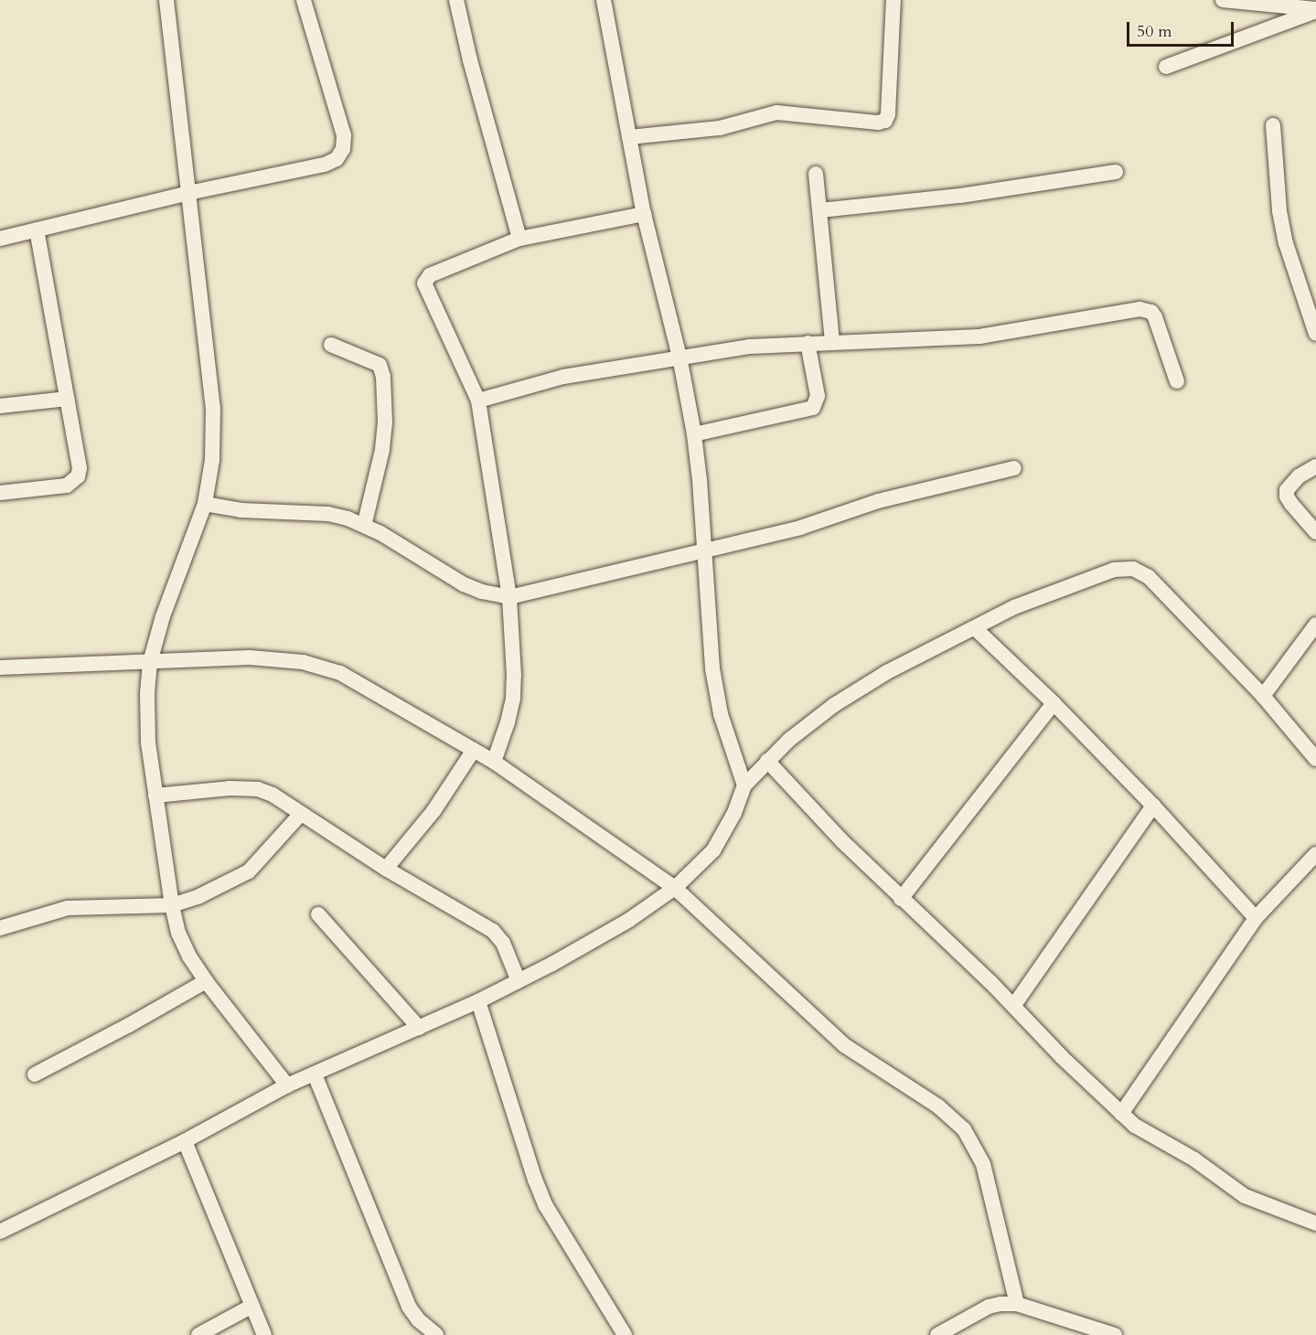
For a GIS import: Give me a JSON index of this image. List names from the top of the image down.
{
  "scale_bar": "50 m"
}
